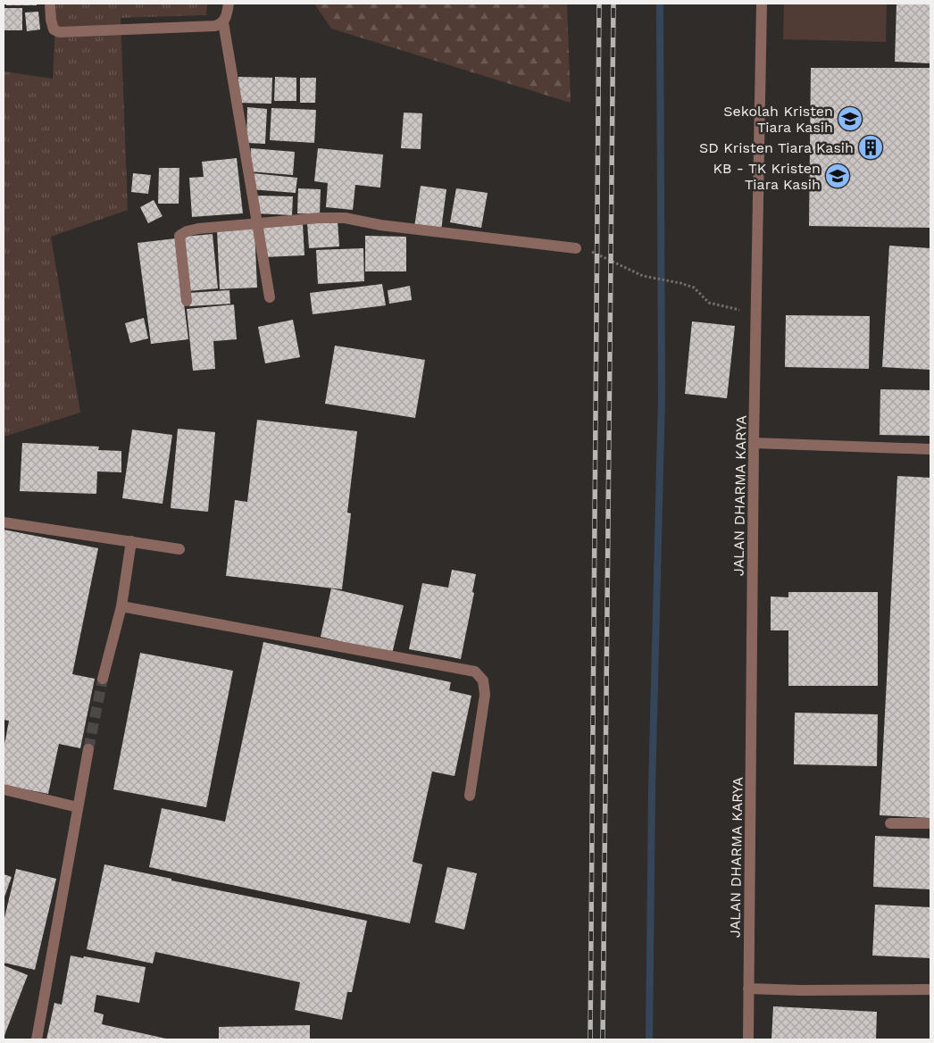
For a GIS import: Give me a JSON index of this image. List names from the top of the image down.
{
  "streets": {
    "street": ["JALAN DHARMA KARYA"]
  },
  "places": {
    "school or university": ["Sekolah Kristen Tiara Kasih", "KB - TK Kristen Tiara Kasih"],
    "building": ["SD Kristen Tiara Kasih"]
  }
}
